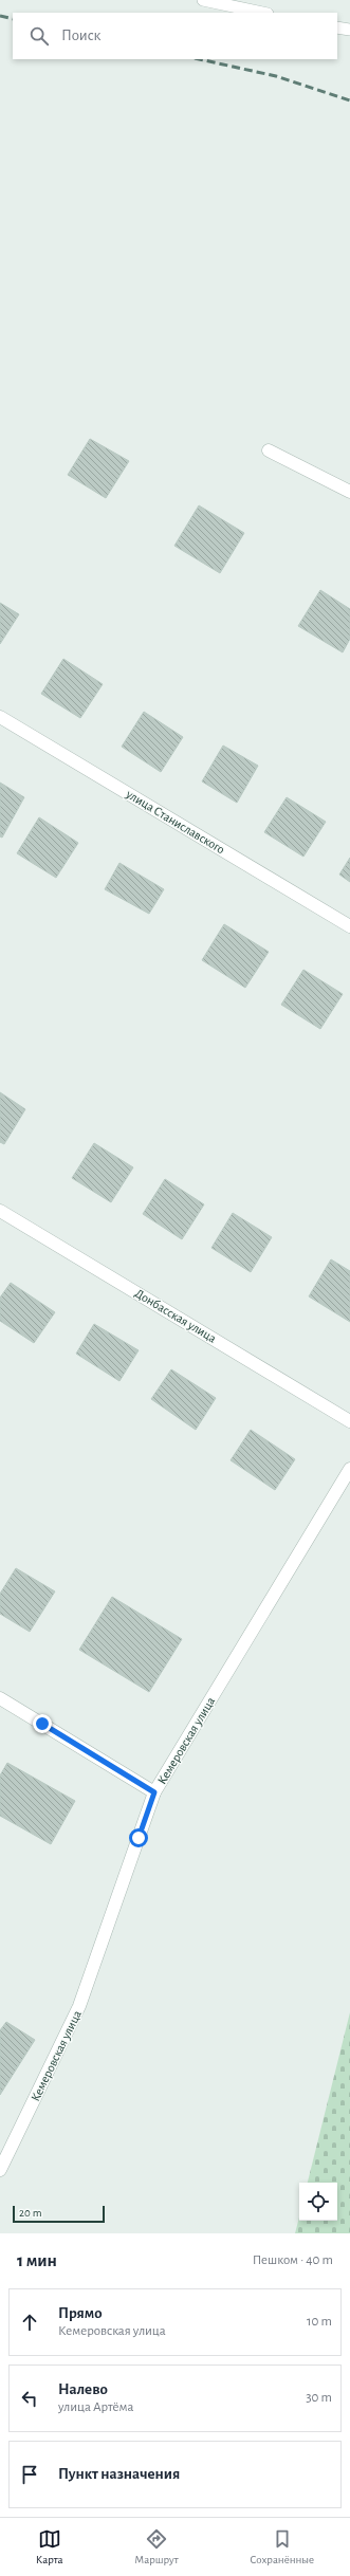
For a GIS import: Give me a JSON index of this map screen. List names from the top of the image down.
{
  "streets": {
    "street": ["улица Станиславского", "Донбасская улица", "Кемеровская улица"]
  },
  "scale_bar": "20 m",
  "page": {
    "search": "Поиск",
    "scale": "20 m",
    "heading": ["1 мин", "Пешком · 40 m"],
    "list": [
      ["Прямо", "Кемеровская улица", "10 m"],
      ["Налево", "улица Артёма", "30 m"],
      "Пункт назначения"
    ],
    "nav": ["Карта", "Маршрут", "Сохранённые"]
  }
}
